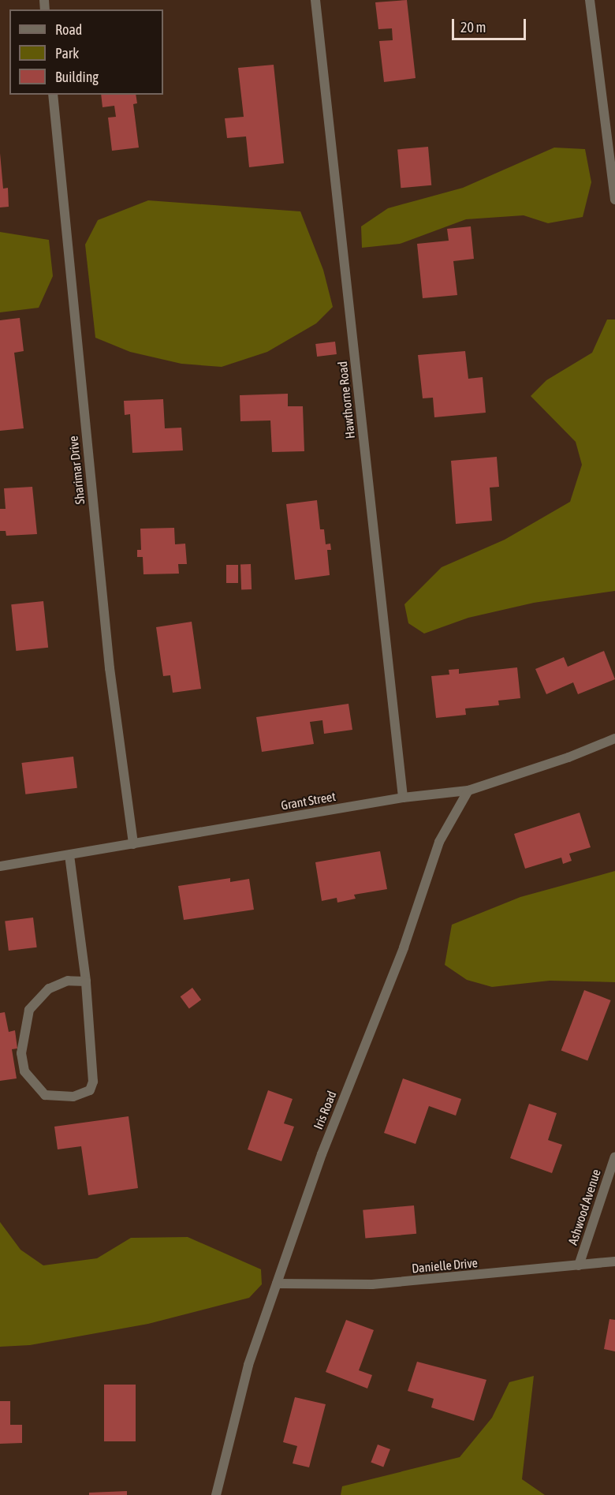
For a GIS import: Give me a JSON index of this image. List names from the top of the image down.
{
  "streets": {
    "street": [
      "Hawthorne Road",
      "Sharimar Drive",
      "Grant Street",
      "Iris Road",
      "Ashwood Avenue",
      "Danielle Drive"
    ]
  },
  "crossings": [
    ["Hawthorne Road", "Grant Street"],
    ["Sharimar Drive", "Grant Street"],
    ["Grant Street", "Iris Road"],
    ["Iris Road", "Danielle Drive"],
    ["Ashwood Avenue", "Danielle Drive"]
  ],
  "legend": ["Road", "Park", "Building"],
  "scale_bar": "20 m"
}
